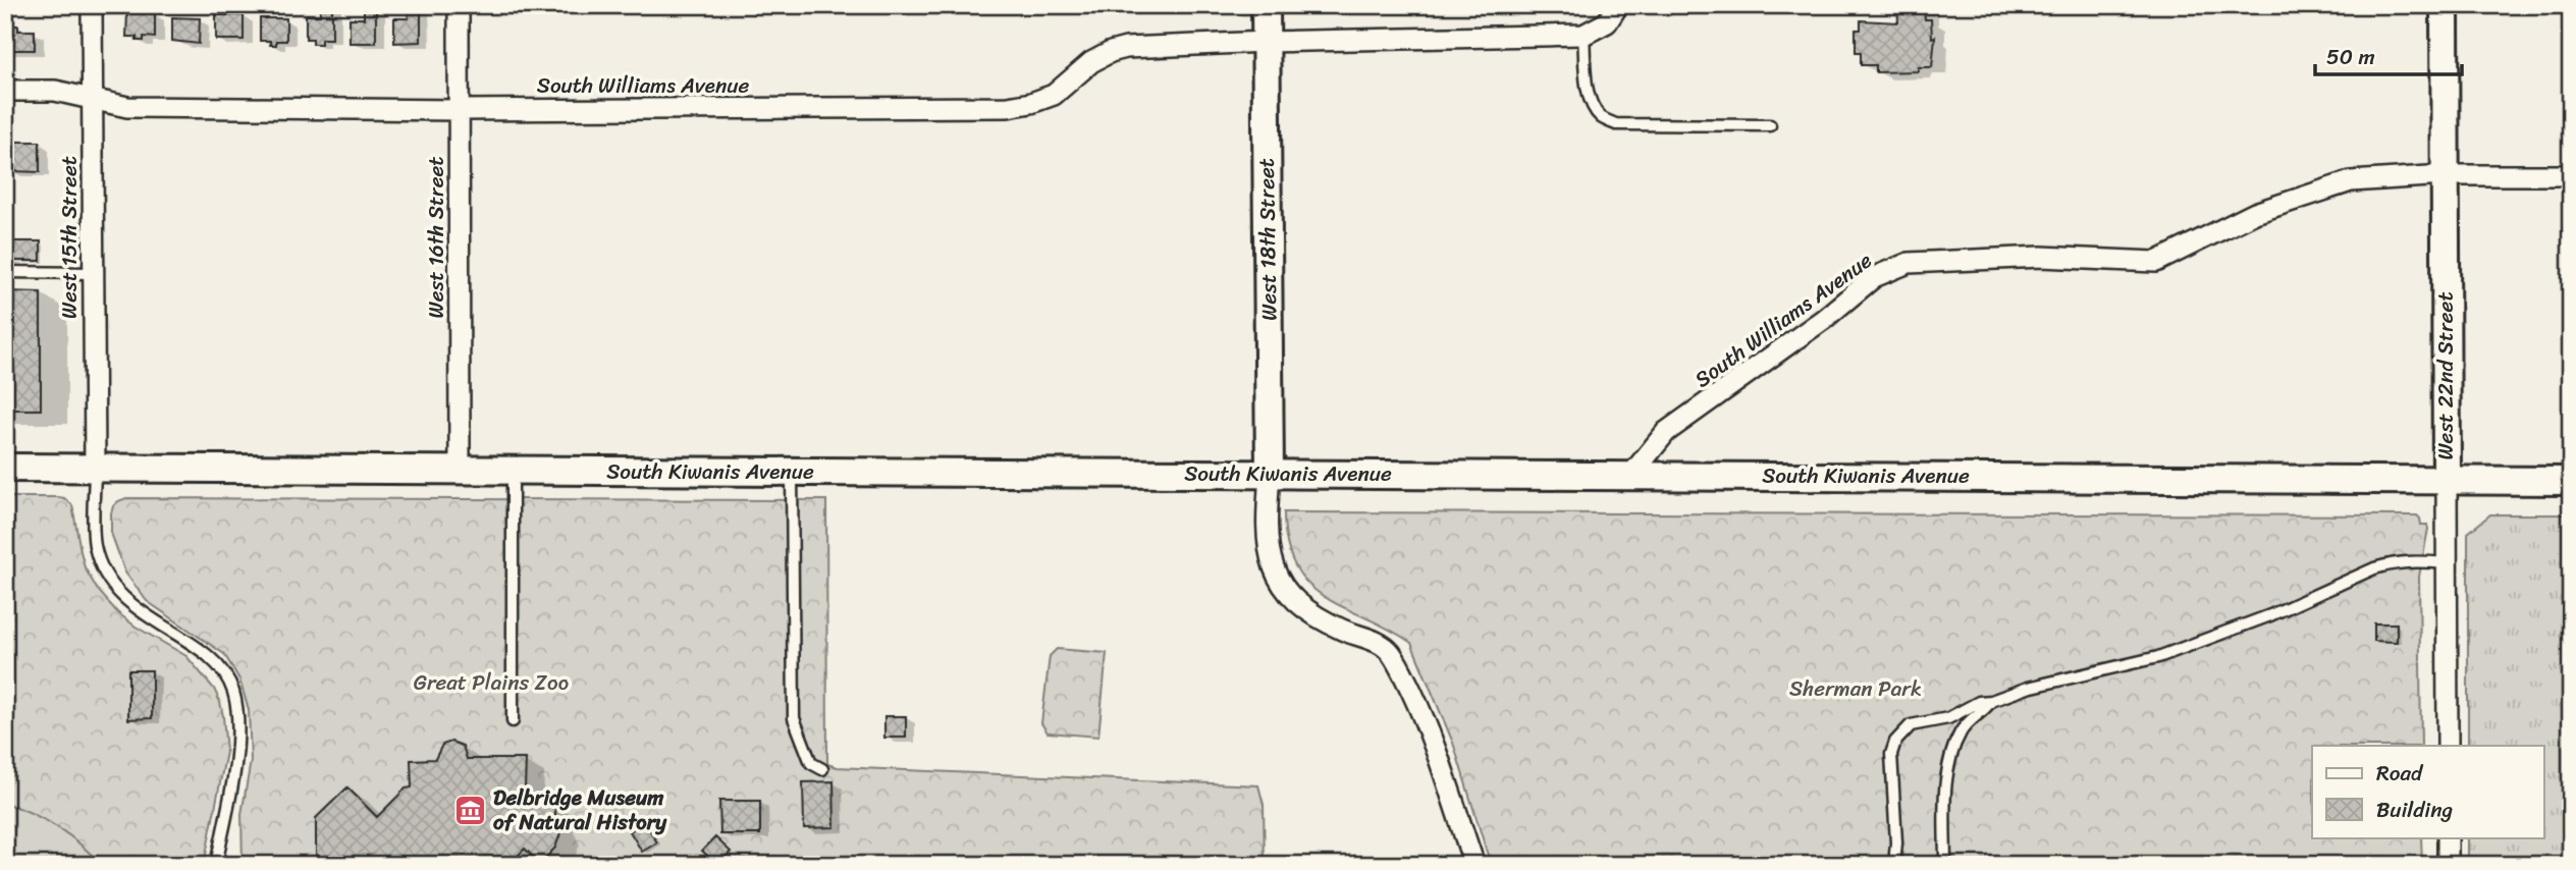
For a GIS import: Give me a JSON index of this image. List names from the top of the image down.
{
  "streets": {
    "main road": ["West 18th Street", "West 22nd Street", "South Kiwanis Avenue"],
    "street": ["South Williams Avenue", "West 15th Street", "West 16th Street"]
  },
  "crossings": [
    ["South Williams Avenue", "West 15th Street"],
    ["South Williams Avenue", "West 16th Street"],
    ["South Williams Avenue", "West 18th Street"],
    ["South Williams Avenue", "West 22nd Street"],
    ["South Williams Avenue", "South Kiwanis Avenue"],
    ["West 15th Street", "South Kiwanis Avenue"],
    ["West 16th Street", "South Kiwanis Avenue"],
    ["West 18th Street", "South Kiwanis Avenue"],
    ["West 22nd Street", "South Kiwanis Avenue"]
  ],
  "parks": ["Great Plains Zoo", "Sherman Park"],
  "places": {
    "museum": ["Delbridge Museum of Natural History"]
  },
  "legend": ["Road", "Building"],
  "scale_bar": "50 m"
}
